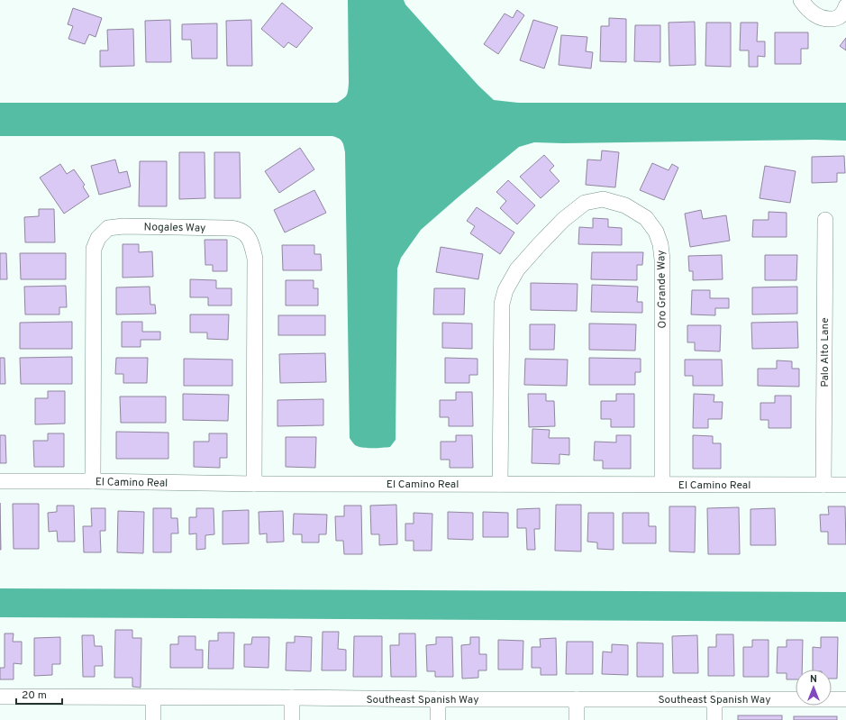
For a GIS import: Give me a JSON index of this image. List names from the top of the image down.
{
  "streets": {
    "street": [
      "Nogales Way",
      "Oro Grande Way",
      "Palo Alto Lane",
      "El Camino Real",
      "Southeast Spanish Way"
    ]
  },
  "crossings": [
    ["Nogales Way", "El Camino Real"],
    ["Oro Grande Way", "El Camino Real"],
    ["Palo Alto Lane", "El Camino Real"]
  ],
  "scale_bar": "20 m",
  "north": "top"
}
